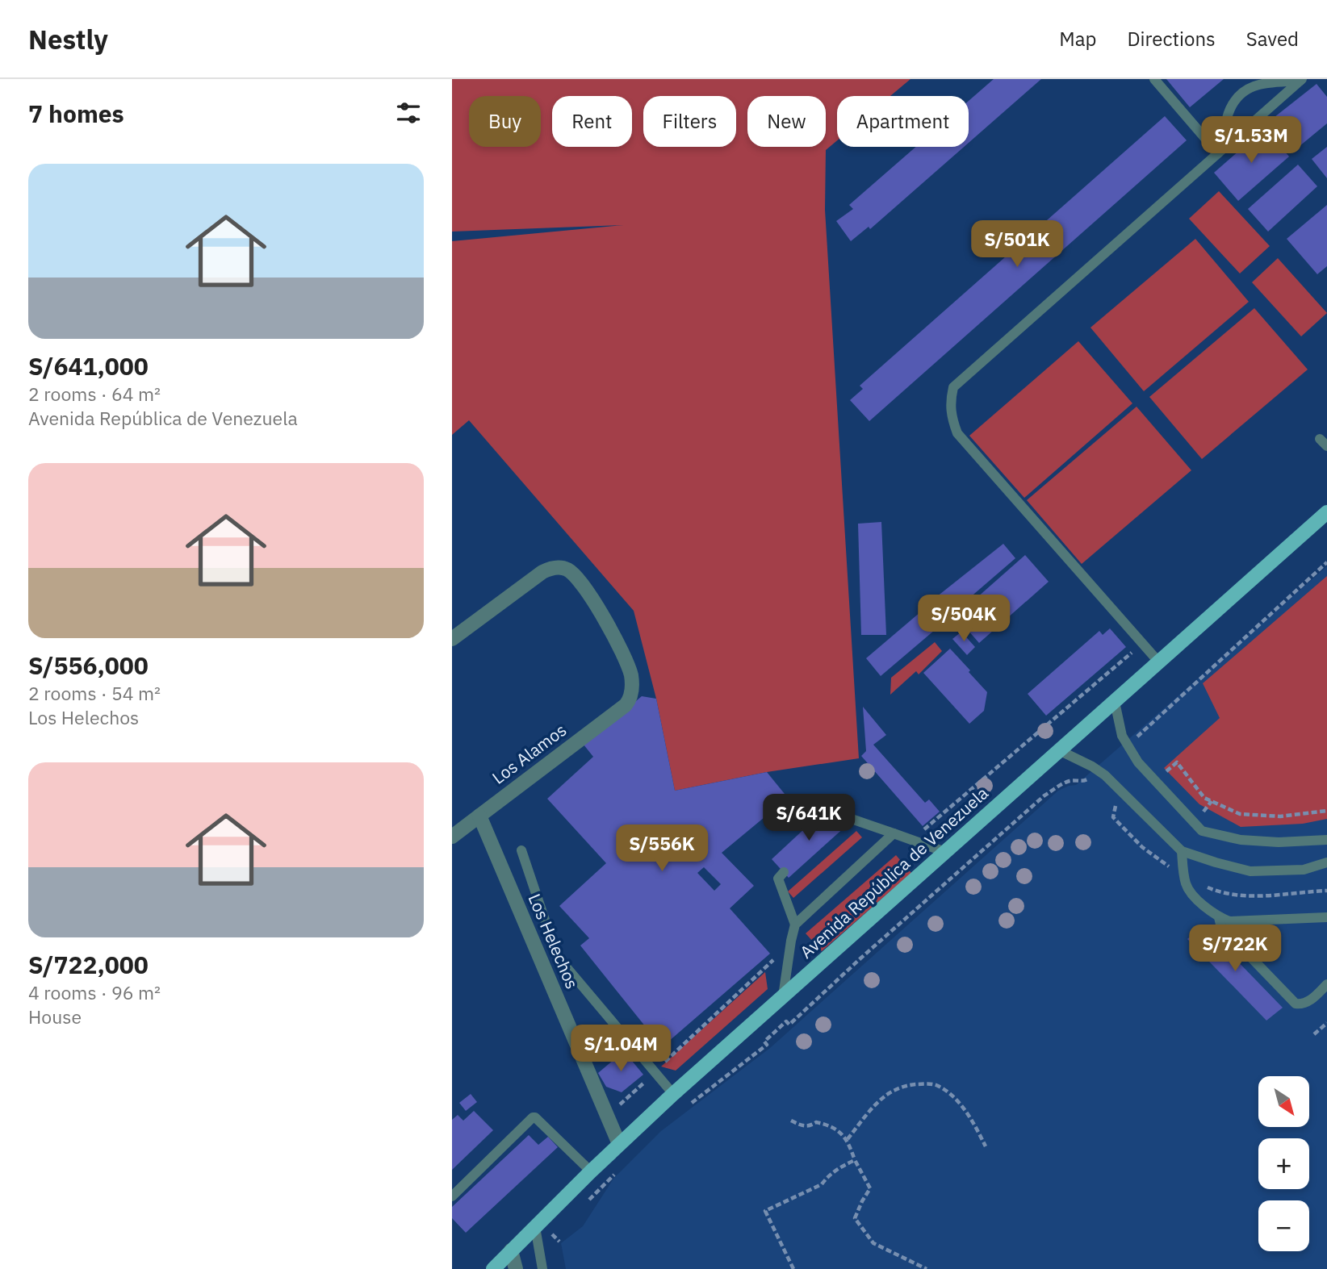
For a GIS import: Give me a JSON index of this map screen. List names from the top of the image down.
{
  "streets": {
    "main road": ["Avenida República de Venezuela"],
    "street": ["Los Alamos", "Los Helechos"]
  },
  "crossings": [
    ["Los Alamos", "Los Helechos"],
    ["Avenida República de Venezuela", "Los Helechos"]
  ],
  "north": "bottom right",
  "page": {
    "header": "Nestly",
    "nav": ["Map", "Directions", "Saved"],
    "heading": "7 homes",
    "chip": [
      "Buy",
      "Rent",
      "Filters",
      "New",
      "Apartment"
    ],
    "price": [
      "S/1.53M",
      "S/501K",
      "S/504K",
      "S/641K",
      "S/556K",
      "S/722K",
      "S/1.04M"
    ],
    "list": [
      {
        "name": "S/641,000",
        "note": "2 rooms · 64 m² · Avenida República de Venezuela"
      },
      {
        "name": "S/556,000",
        "note": "2 rooms · 54 m² · Los Helechos"
      },
      {
        "name": "S/722,000",
        "note": "4 rooms · 96 m² · House"
      }
    ],
    "map_buttons": ["+", "−"]
  }
}
